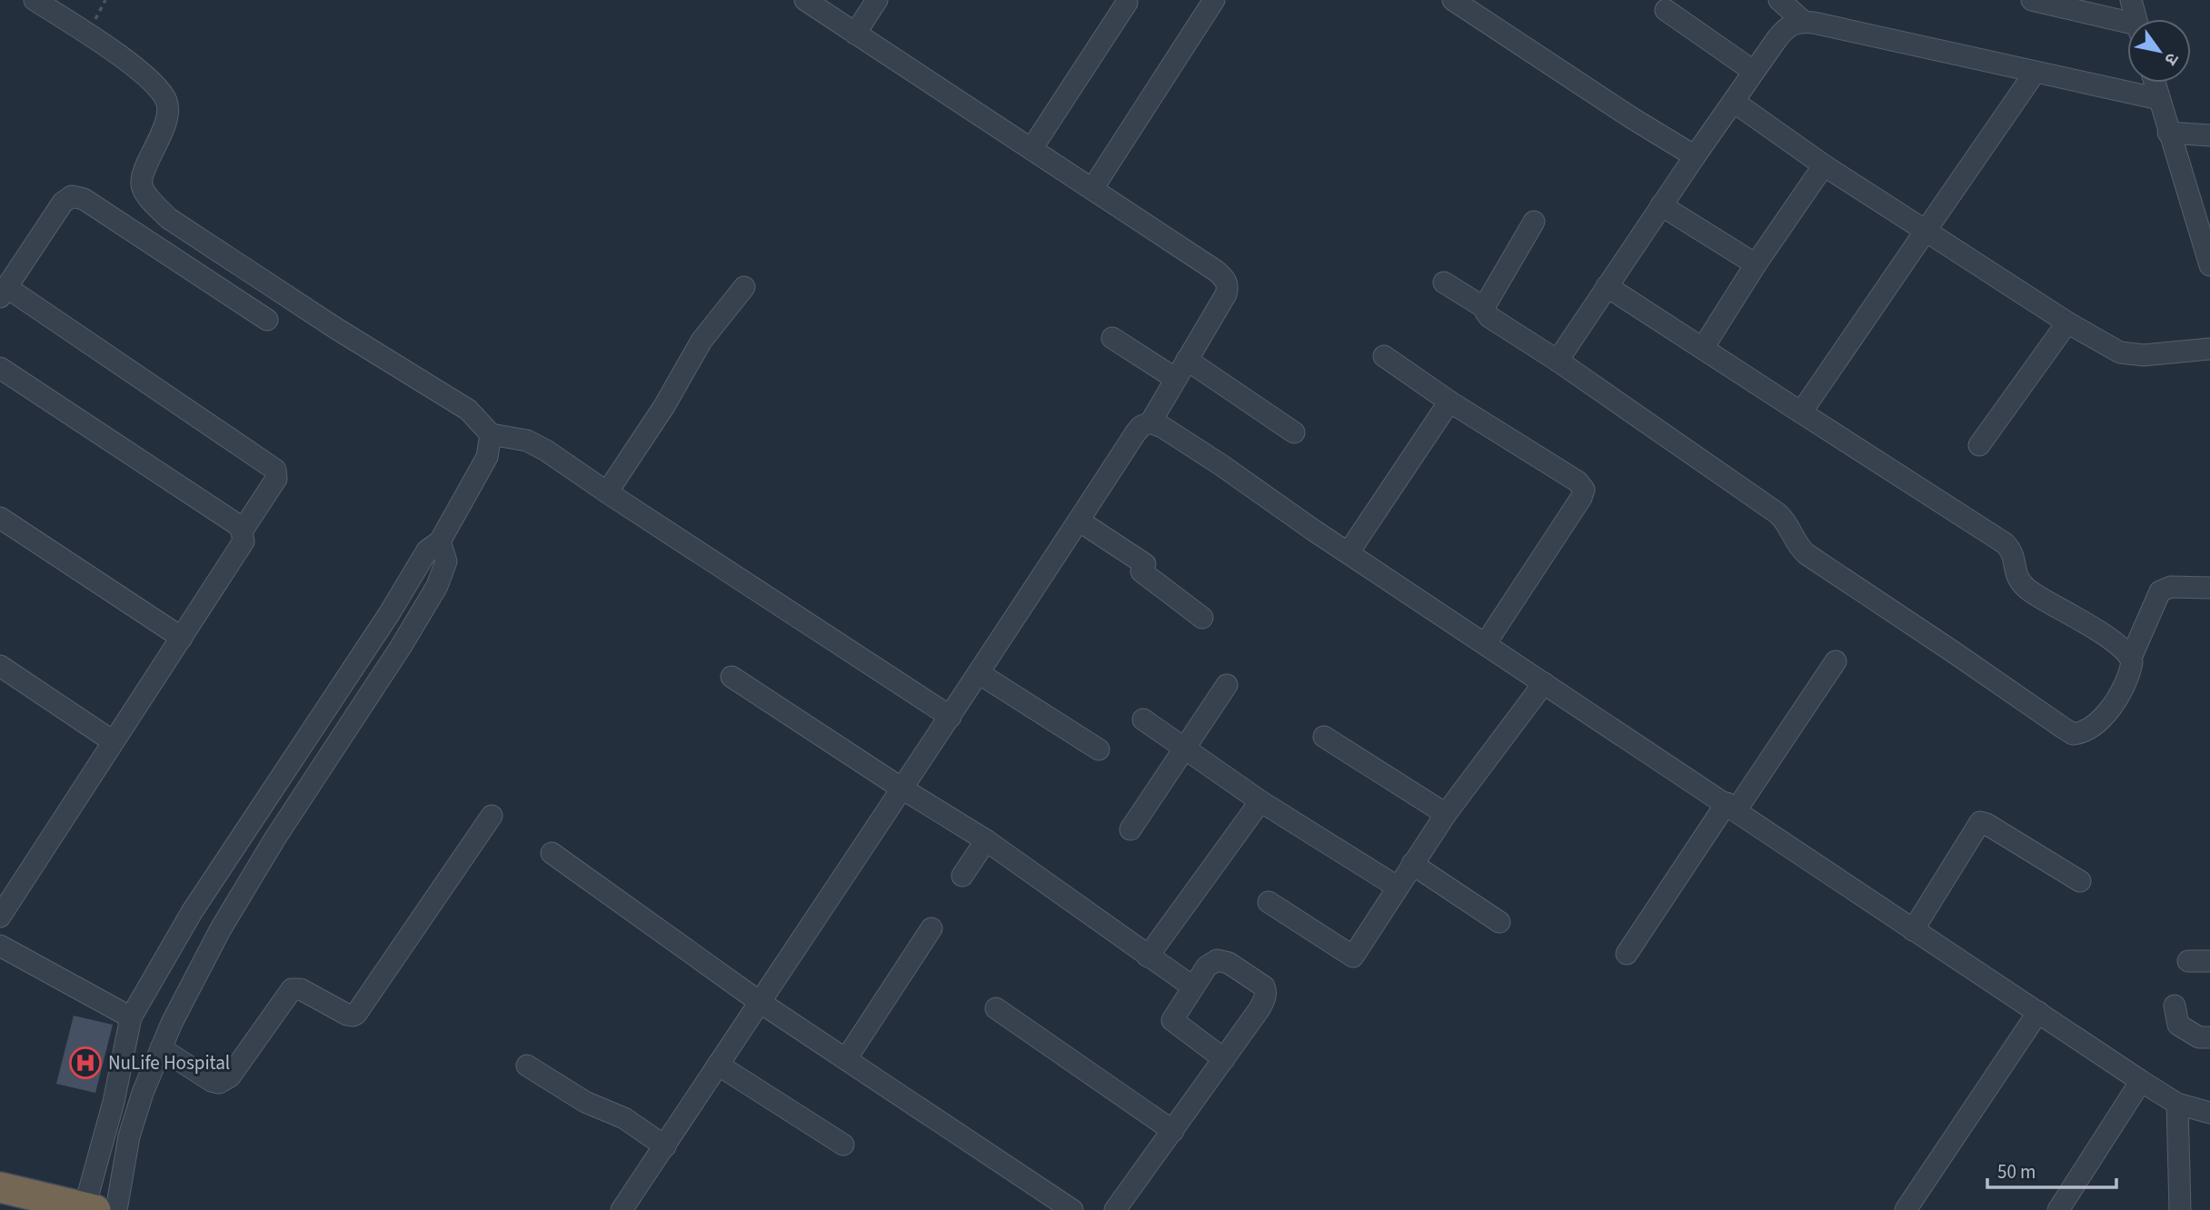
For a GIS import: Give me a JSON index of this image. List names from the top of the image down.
{
  "places": {
    "hospital": ["NuLife Hospital"]
  },
  "scale_bar": "50 m",
  "north": "bottom right"
}
